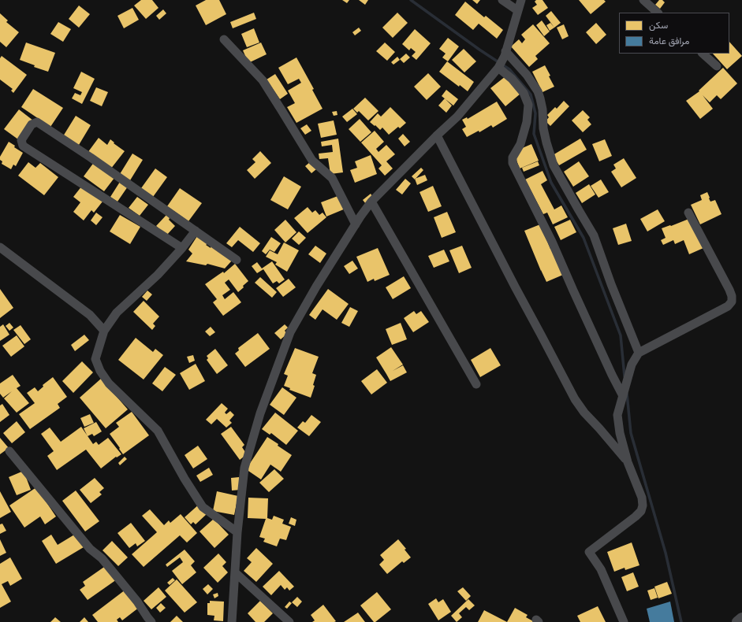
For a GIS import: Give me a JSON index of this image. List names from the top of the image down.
{
  "legend": ["سكن", "مرافق عامة"]
}
